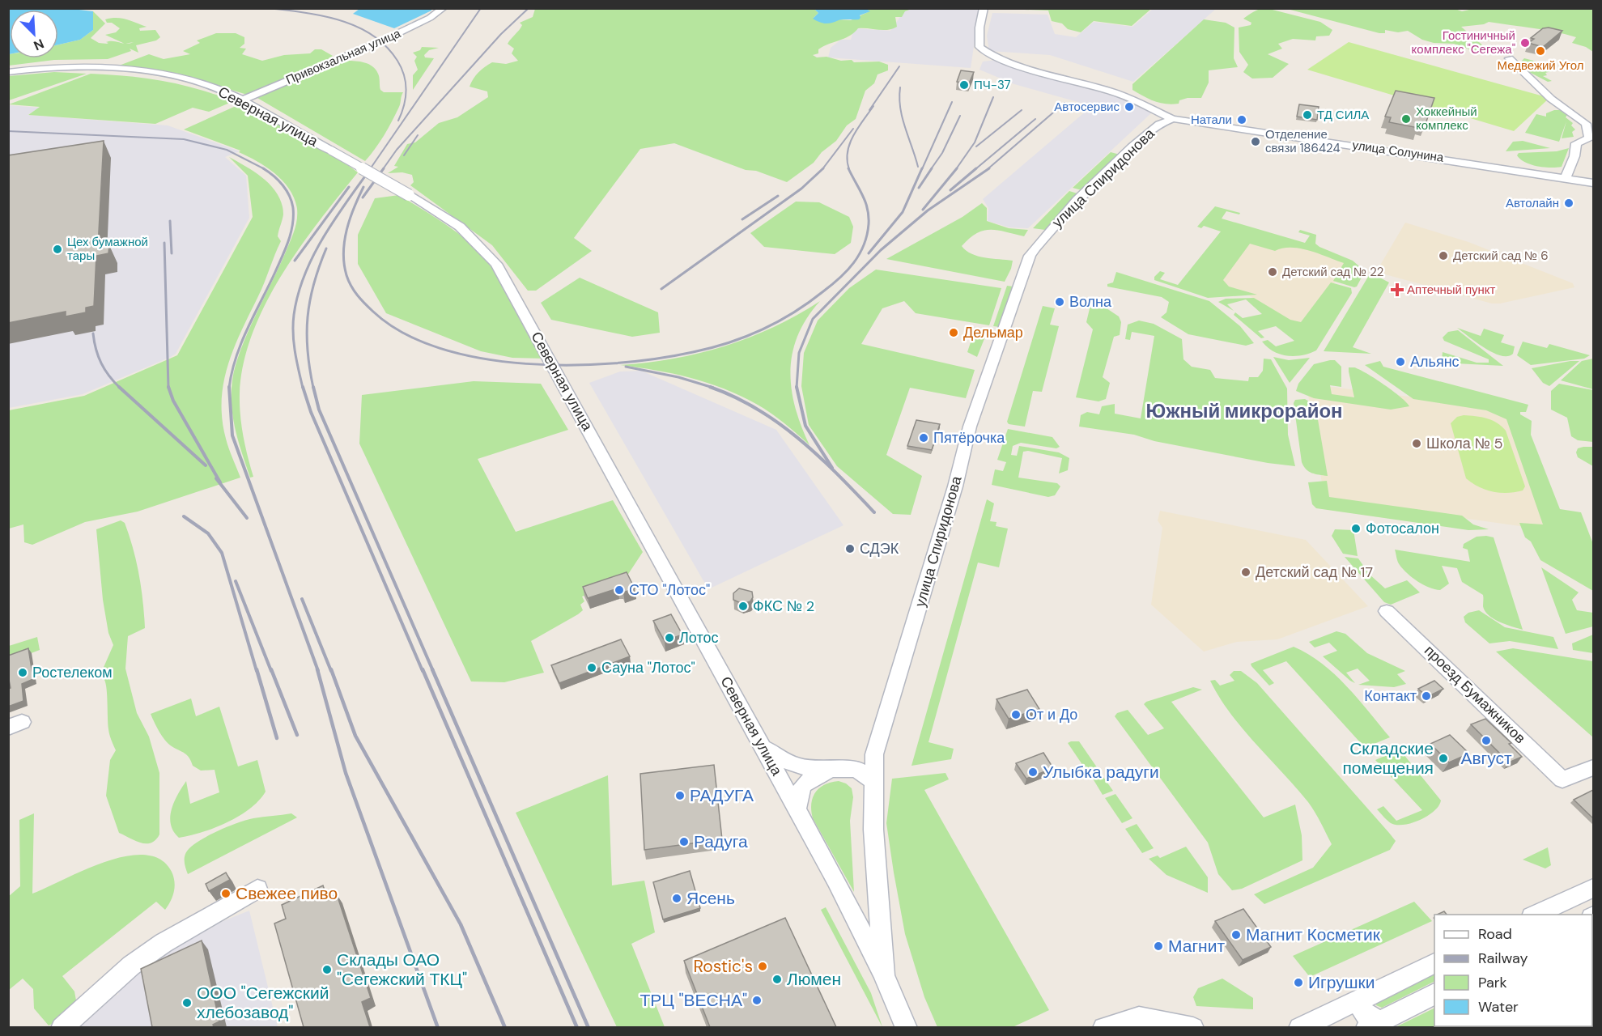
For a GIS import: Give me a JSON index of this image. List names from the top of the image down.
{
  "streets": {
    "street": [
      "Привокзальная улица",
      "Северная улица",
      "улица Солунина",
      "улица Спиридонова",
      "проезд Бумажников"
    ]
  },
  "crossings": [
    ["Привокзальная улица", "Северная улица"],
    ["Северная улица", "улица Спиридонова"],
    ["улица Солунина", "улица Спиридонова"]
  ],
  "districts": ["Южный микрорайон"],
  "places": {
    "other": [
      "Гостиничный комплекс \"Сегежа\"",
      "Медвежий Угол",
      "ПЧ-37",
      "Автосервис",
      "ТД СИЛА",
      "Хоккейный комплекс",
      "Натали",
      "Отделение связи 186424",
      "Автолайн",
      "Цех бумажной тары",
      "Детский сад № 6",
      "Детский сад № 22",
      "Волна",
      "Дельмар",
      "Альянс",
      "Пятёрочка",
      "Школа № 5",
      "Фотосалон",
      "СДЭК",
      "Детский сад № 17",
      "СТО \"Лотос\"",
      "ФКС № 2",
      "Лотос",
      "Сауна \"Лотос\"",
      "Ростелеком",
      "Контакт",
      "От и До",
      "Август",
      "Складские помещения",
      "Улыбка радуги",
      "РАДУГА",
      "Радуга",
      "Свежее пиво",
      "Ясень",
      "Магнит Косметик",
      "Магнит",
      "Rostic's",
      "Склады ОАО \"Сегежский ТКЦ\"",
      "Люмен",
      "Игрушки",
      "ТРЦ \"ВЕСНА\"",
      "ООО \"Сегежский хлебозавод\""
    ],
    "health": ["Аптечный пункт"]
  },
  "legend": [
    "Road",
    "Railway",
    "Park",
    "Water"
  ],
  "north": "bottom right"
}
